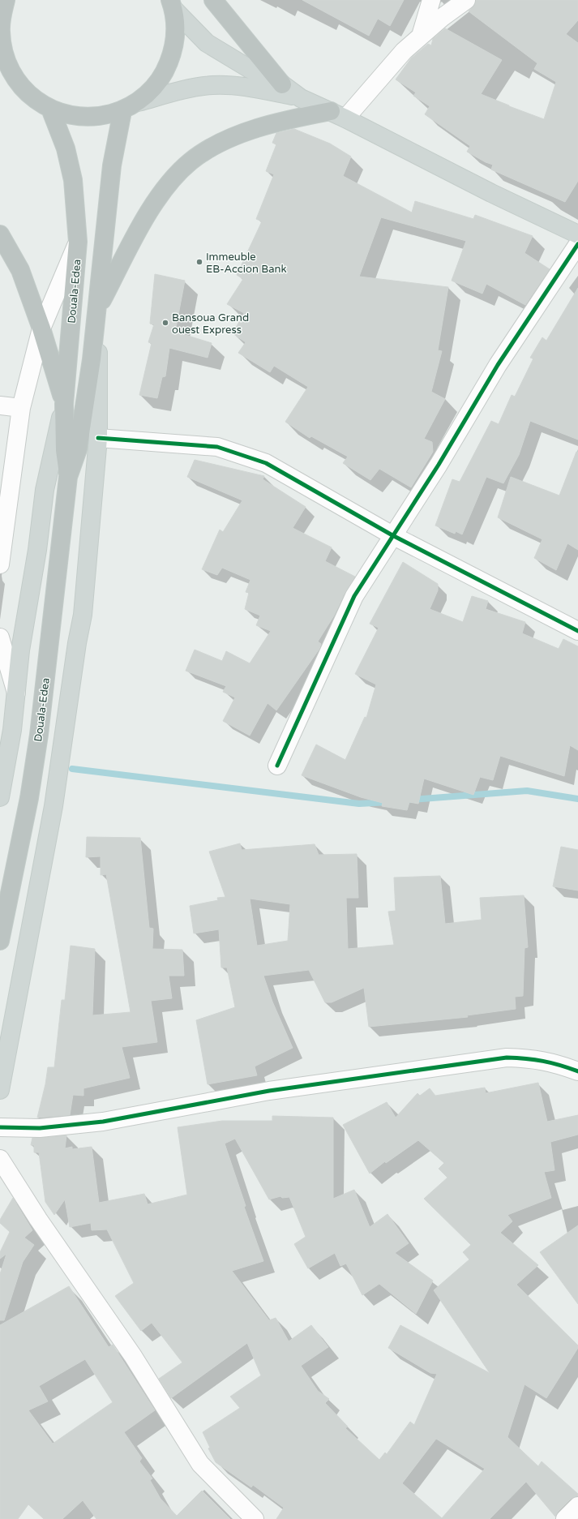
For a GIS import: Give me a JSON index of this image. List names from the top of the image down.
{
  "streets": {
    "highway": ["Douala-Edea"]
  },
  "places": ["Immeuble EB-Accion Bank", "Bansoua Grand ouest Express"]
}
